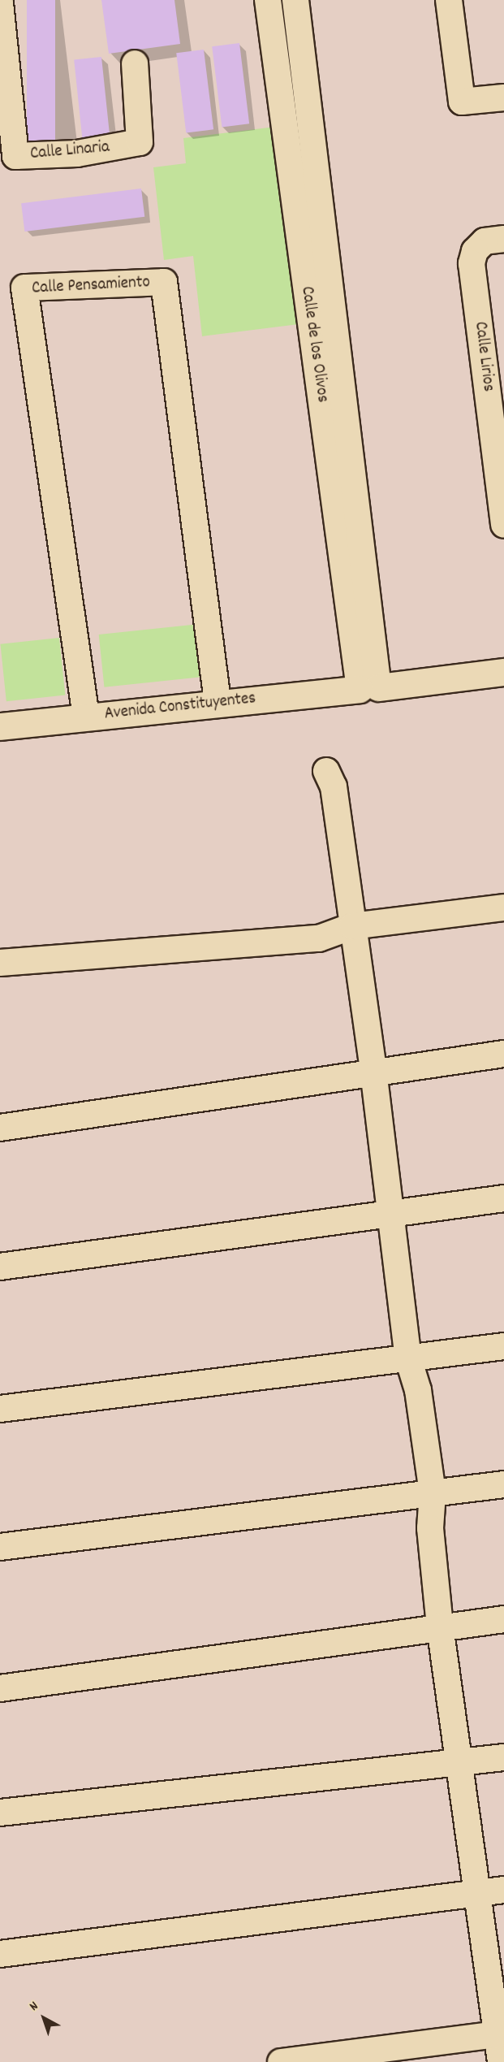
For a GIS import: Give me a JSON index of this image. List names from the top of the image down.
{
  "streets": {
    "main road": ["Avenida Constituyentes"],
    "street": [
      "Calle Linaria",
      "Calle Pensamiento",
      "Calle de los Olivos",
      "Calle Lirios"
    ]
  },
  "crossings": [
    ["Calle Pensamiento", "Avenida Constituyentes"],
    ["Calle de los Olivos", "Avenida Constituyentes"]
  ],
  "north": "top left"
}
